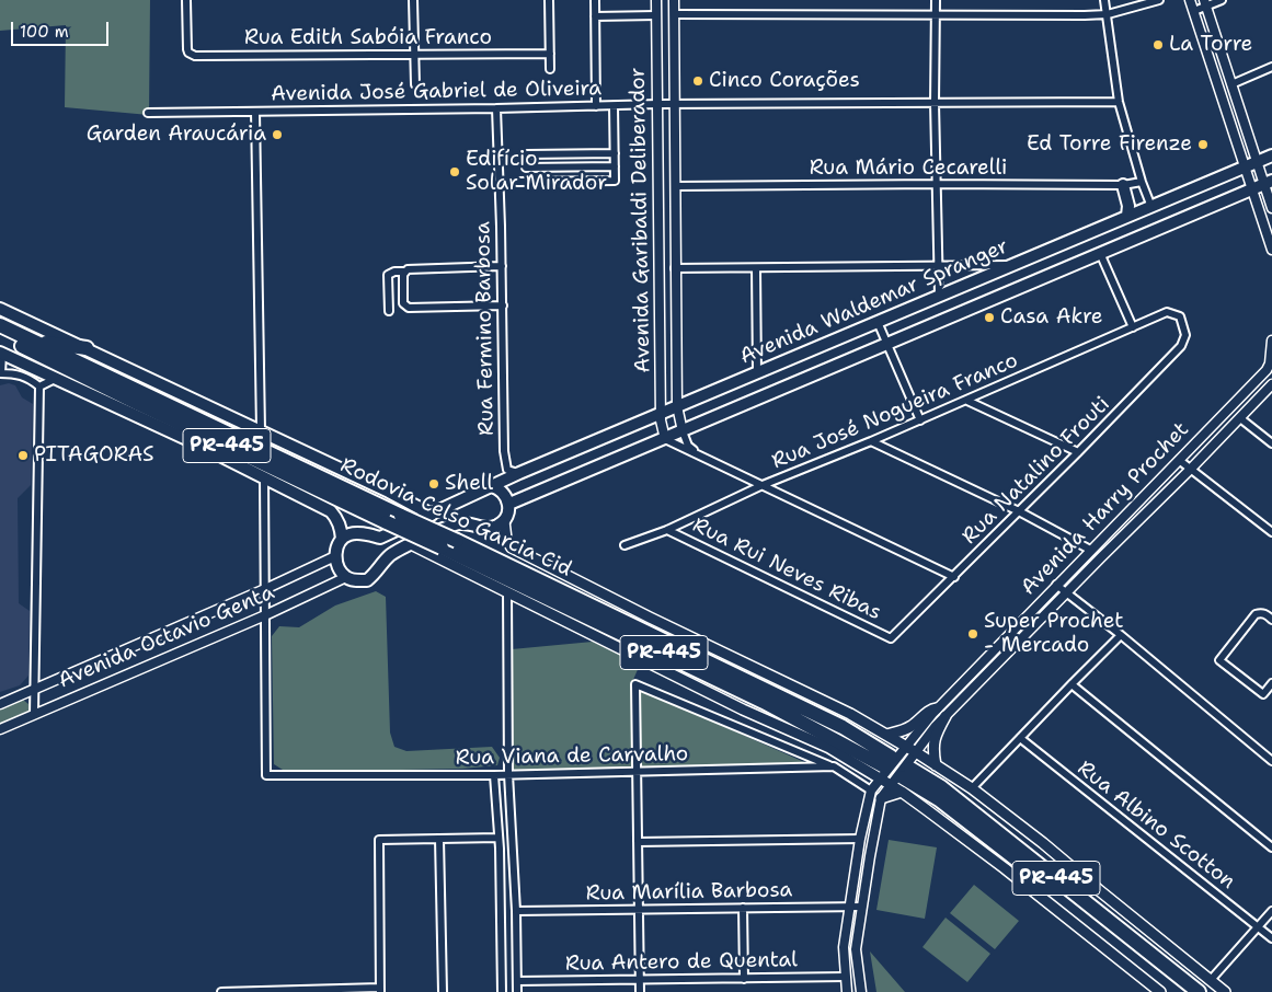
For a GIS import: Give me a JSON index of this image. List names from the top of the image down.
{
  "streets": {
    "highway": ["PR-445", "Rodovia Celso Garcia Cid"],
    "main road": ["Avenida Waldemar Spranger"],
    "street": [
      "Rua Edith Sabóia Franco",
      "Avenida José Gabriel de Oliveira",
      "Rua Mário Cecarelli",
      "Avenida Garibaldi Deliberador",
      "Rua Fermino Barbosa",
      "Rua José Nogueira Franco",
      "Rua Natalino Frouti",
      "Avenida Harry Prochet",
      "Rua Rui Neves Ribas",
      "Avenida Octavio Genta",
      "Rua Viana de Carvalho",
      "Rua Albino Scotton",
      "Rua Marília Barbosa",
      "Rua Antero de Quental"
    ]
  },
  "crossings": [
    ["Avenida José Gabriel de Oliveira", "Avenida Garibaldi Deliberador"],
    ["Avenida José Gabriel de Oliveira", "Rua Fermino Barbosa"],
    ["Rua Mário Cecarelli", "Avenida Garibaldi Deliberador"],
    ["Avenida Garibaldi Deliberador", "Avenida Waldemar Spranger"],
    ["Avenida Waldemar Spranger", "Rua Fermino Barbosa"],
    ["Rua José Nogueira Franco", "Rua Natalino Frouti"],
    ["Rua José Nogueira Franco", "Rua Rui Neves Ribas"],
    ["Rua Natalino Frouti", "Rua Rui Neves Ribas"],
    ["Avenida Harry Prochet", "Rodovia Celso Garcia Cid"],
    ["Avenida Octavio Genta", "Rua Viana de Carvalho"]
  ],
  "places": [
    "La Torre",
    "Cinco Corações",
    "Garden Araucária",
    "Ed Torre Firenze",
    "Edifício Solar Mirador",
    "Casa Akre",
    "PITAGORAS",
    "Shell",
    "Super Prochet - Mercado"
  ],
  "scale_bar": "100 m"
}
